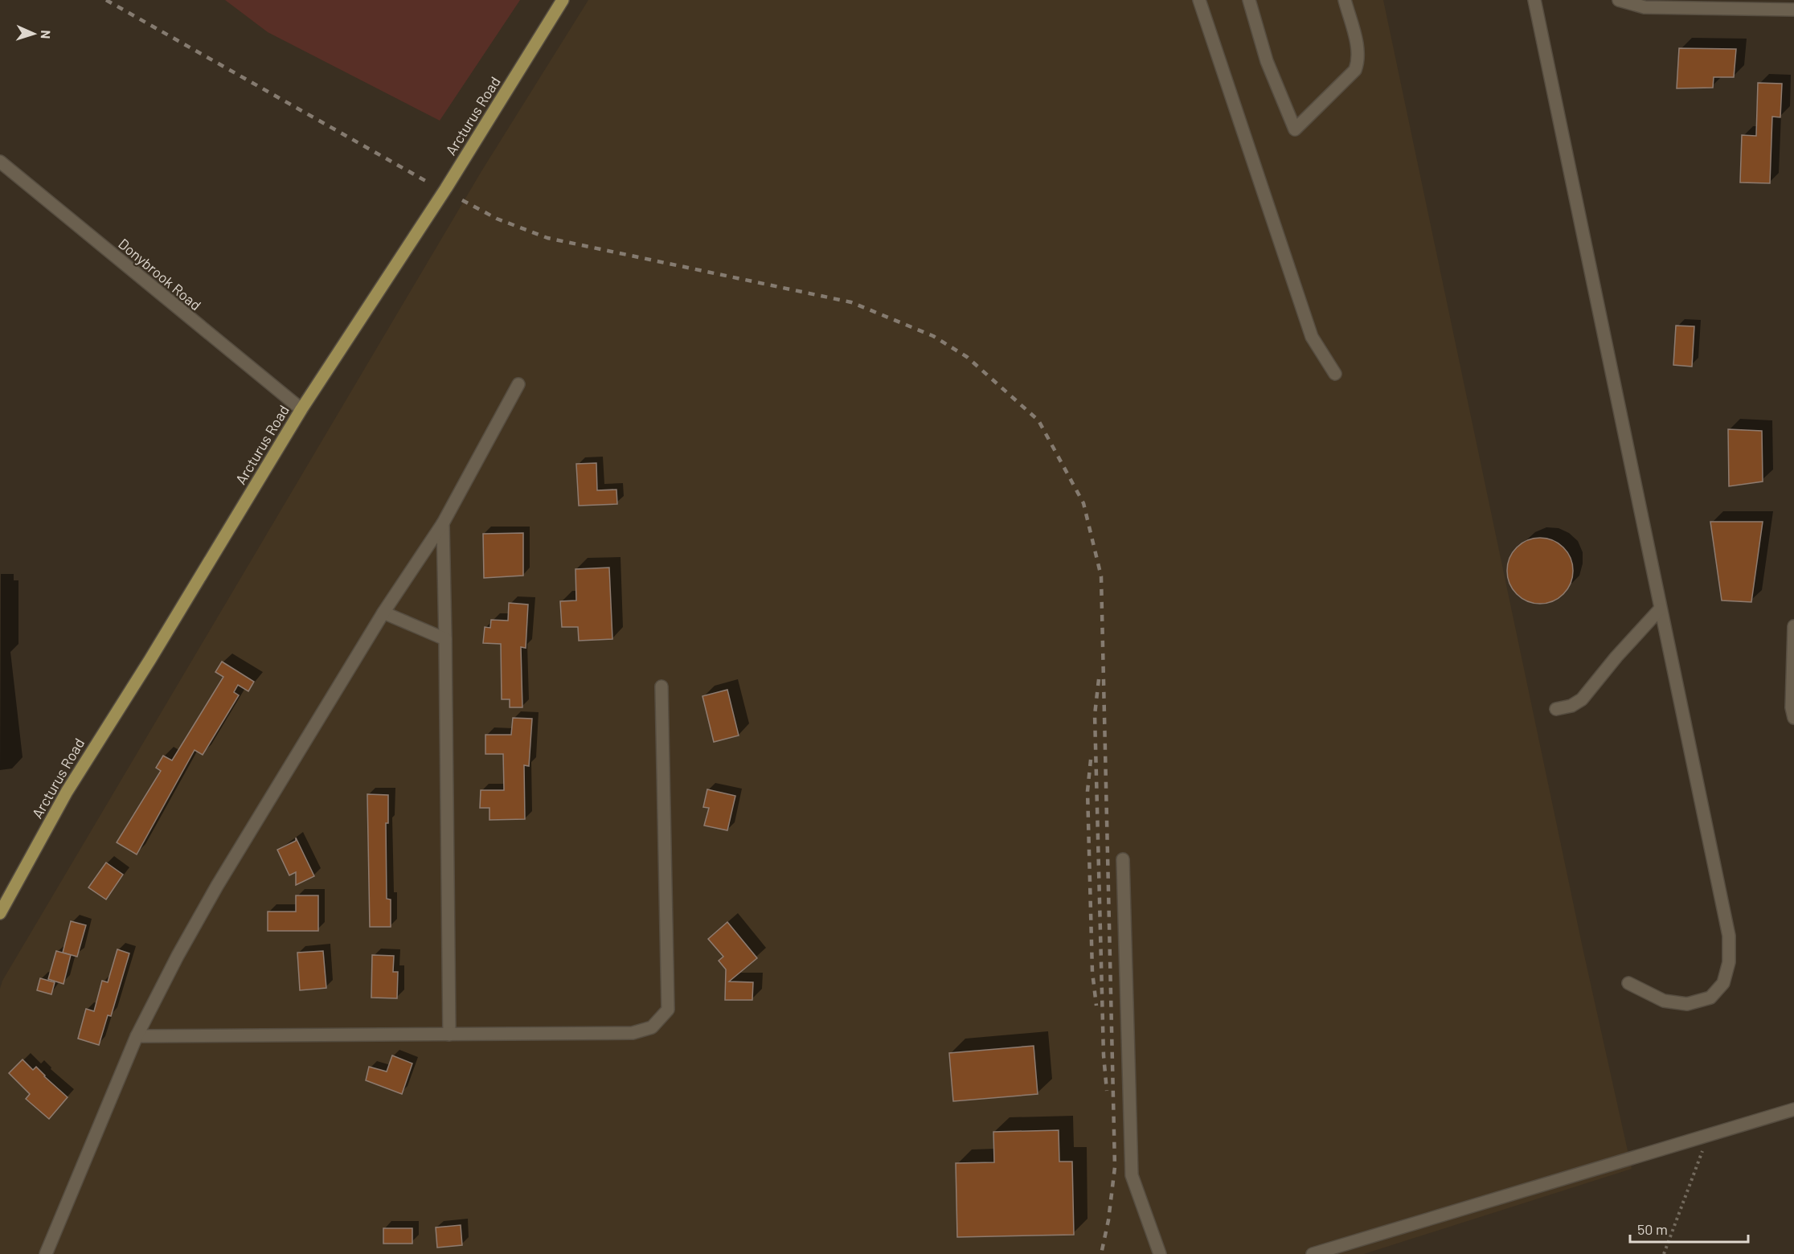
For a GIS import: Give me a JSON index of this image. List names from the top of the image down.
{
  "streets": {
    "main road": ["Arcturus Road"],
    "street": ["Donybrook Road"]
  },
  "crossings": [
    ["Arcturus Road", "Donybrook Road"]
  ],
  "scale_bar": "50 m",
  "north": "right"
}
